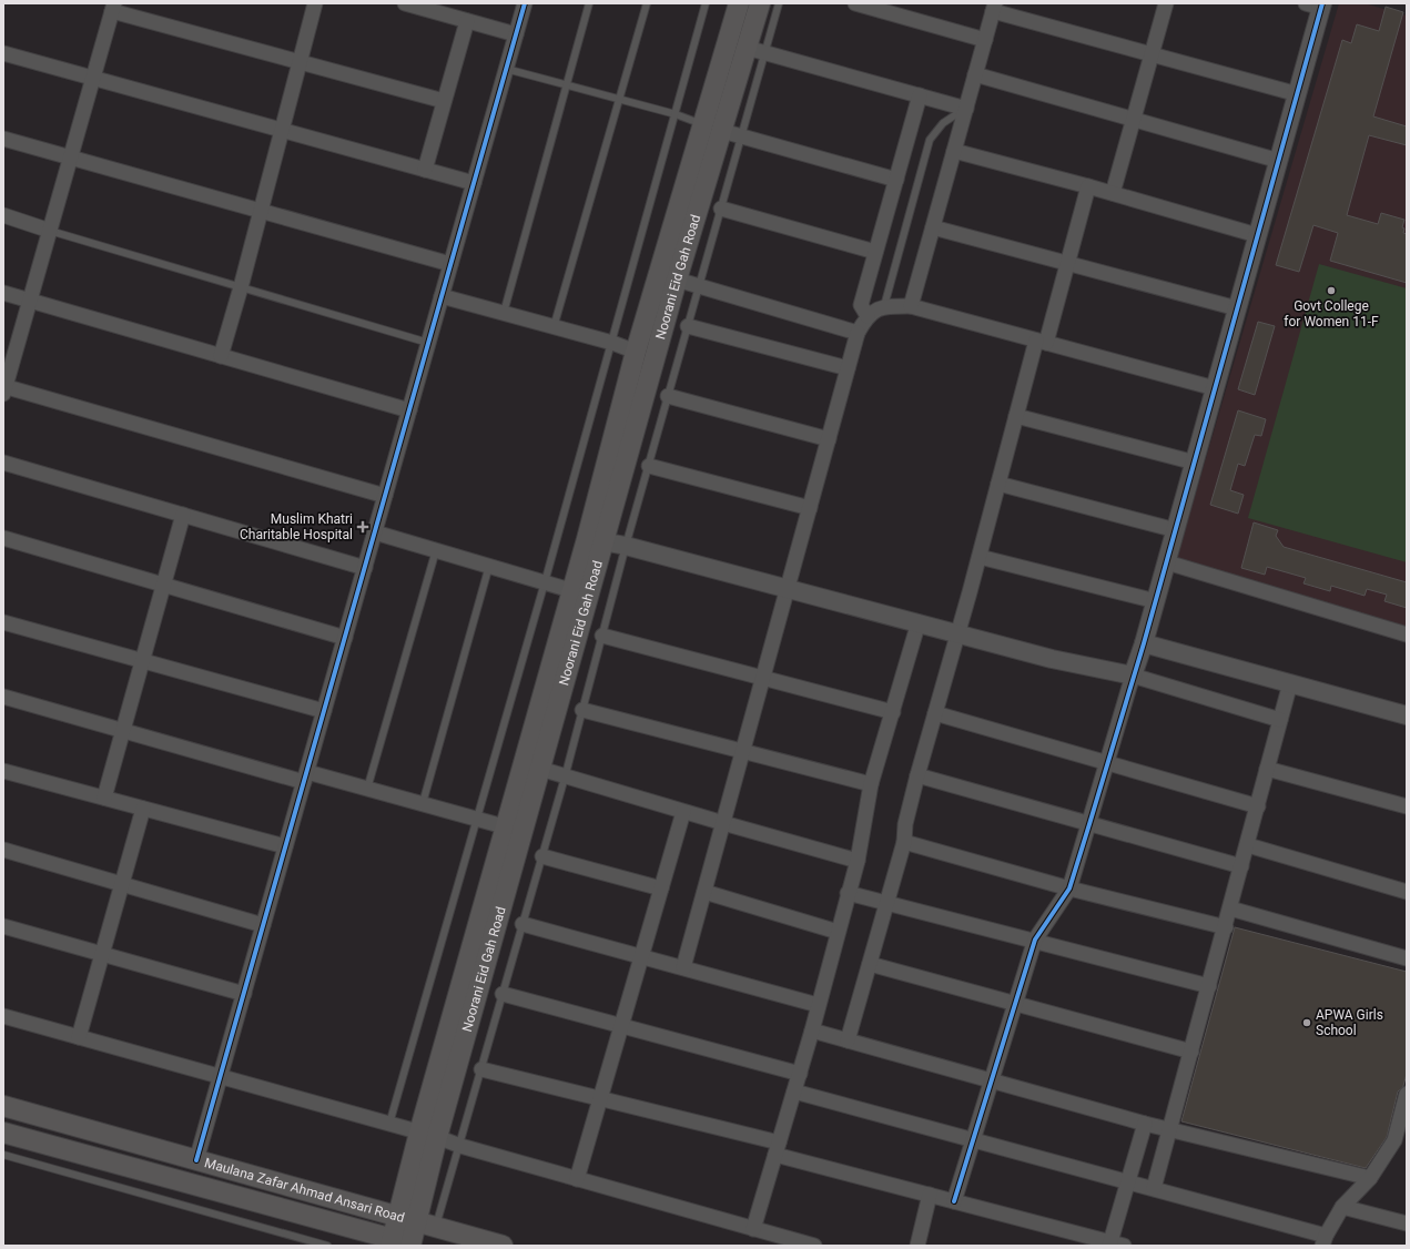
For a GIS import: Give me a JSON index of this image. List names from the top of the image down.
{
  "streets": {
    "main road": ["Noorani Eid Gah Road", "Maulana Zafar Ahmad Ansari Road"]
  },
  "crossings": [
    ["Noorani Eid Gah Road", "Maulana Zafar Ahmad Ansari Road"]
  ],
  "places": {
    "other": ["Govt College for Women 11-F", "APWA Girls School"],
    "health": ["Muslim Khatri Charitable Hospital"]
  }
}
